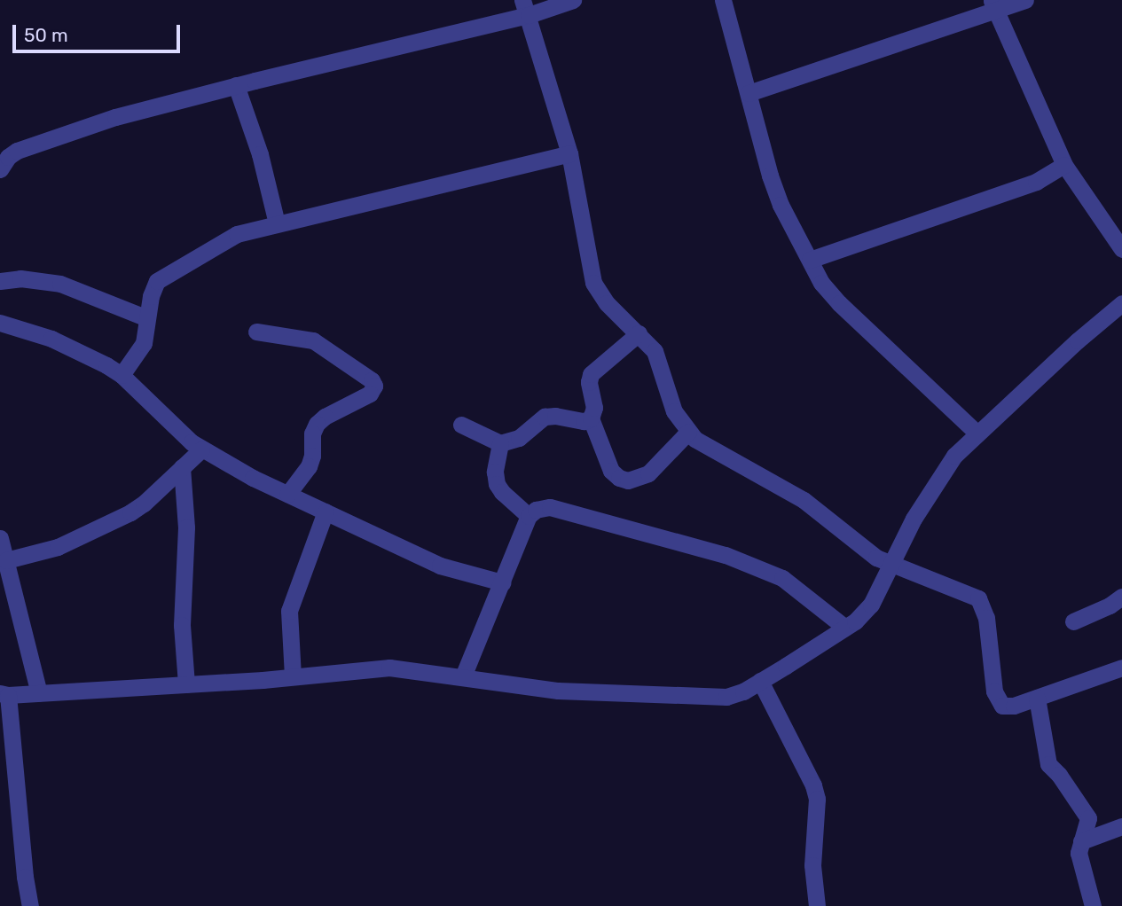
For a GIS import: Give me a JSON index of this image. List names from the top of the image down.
{
  "scale_bar": "50 m"
}
